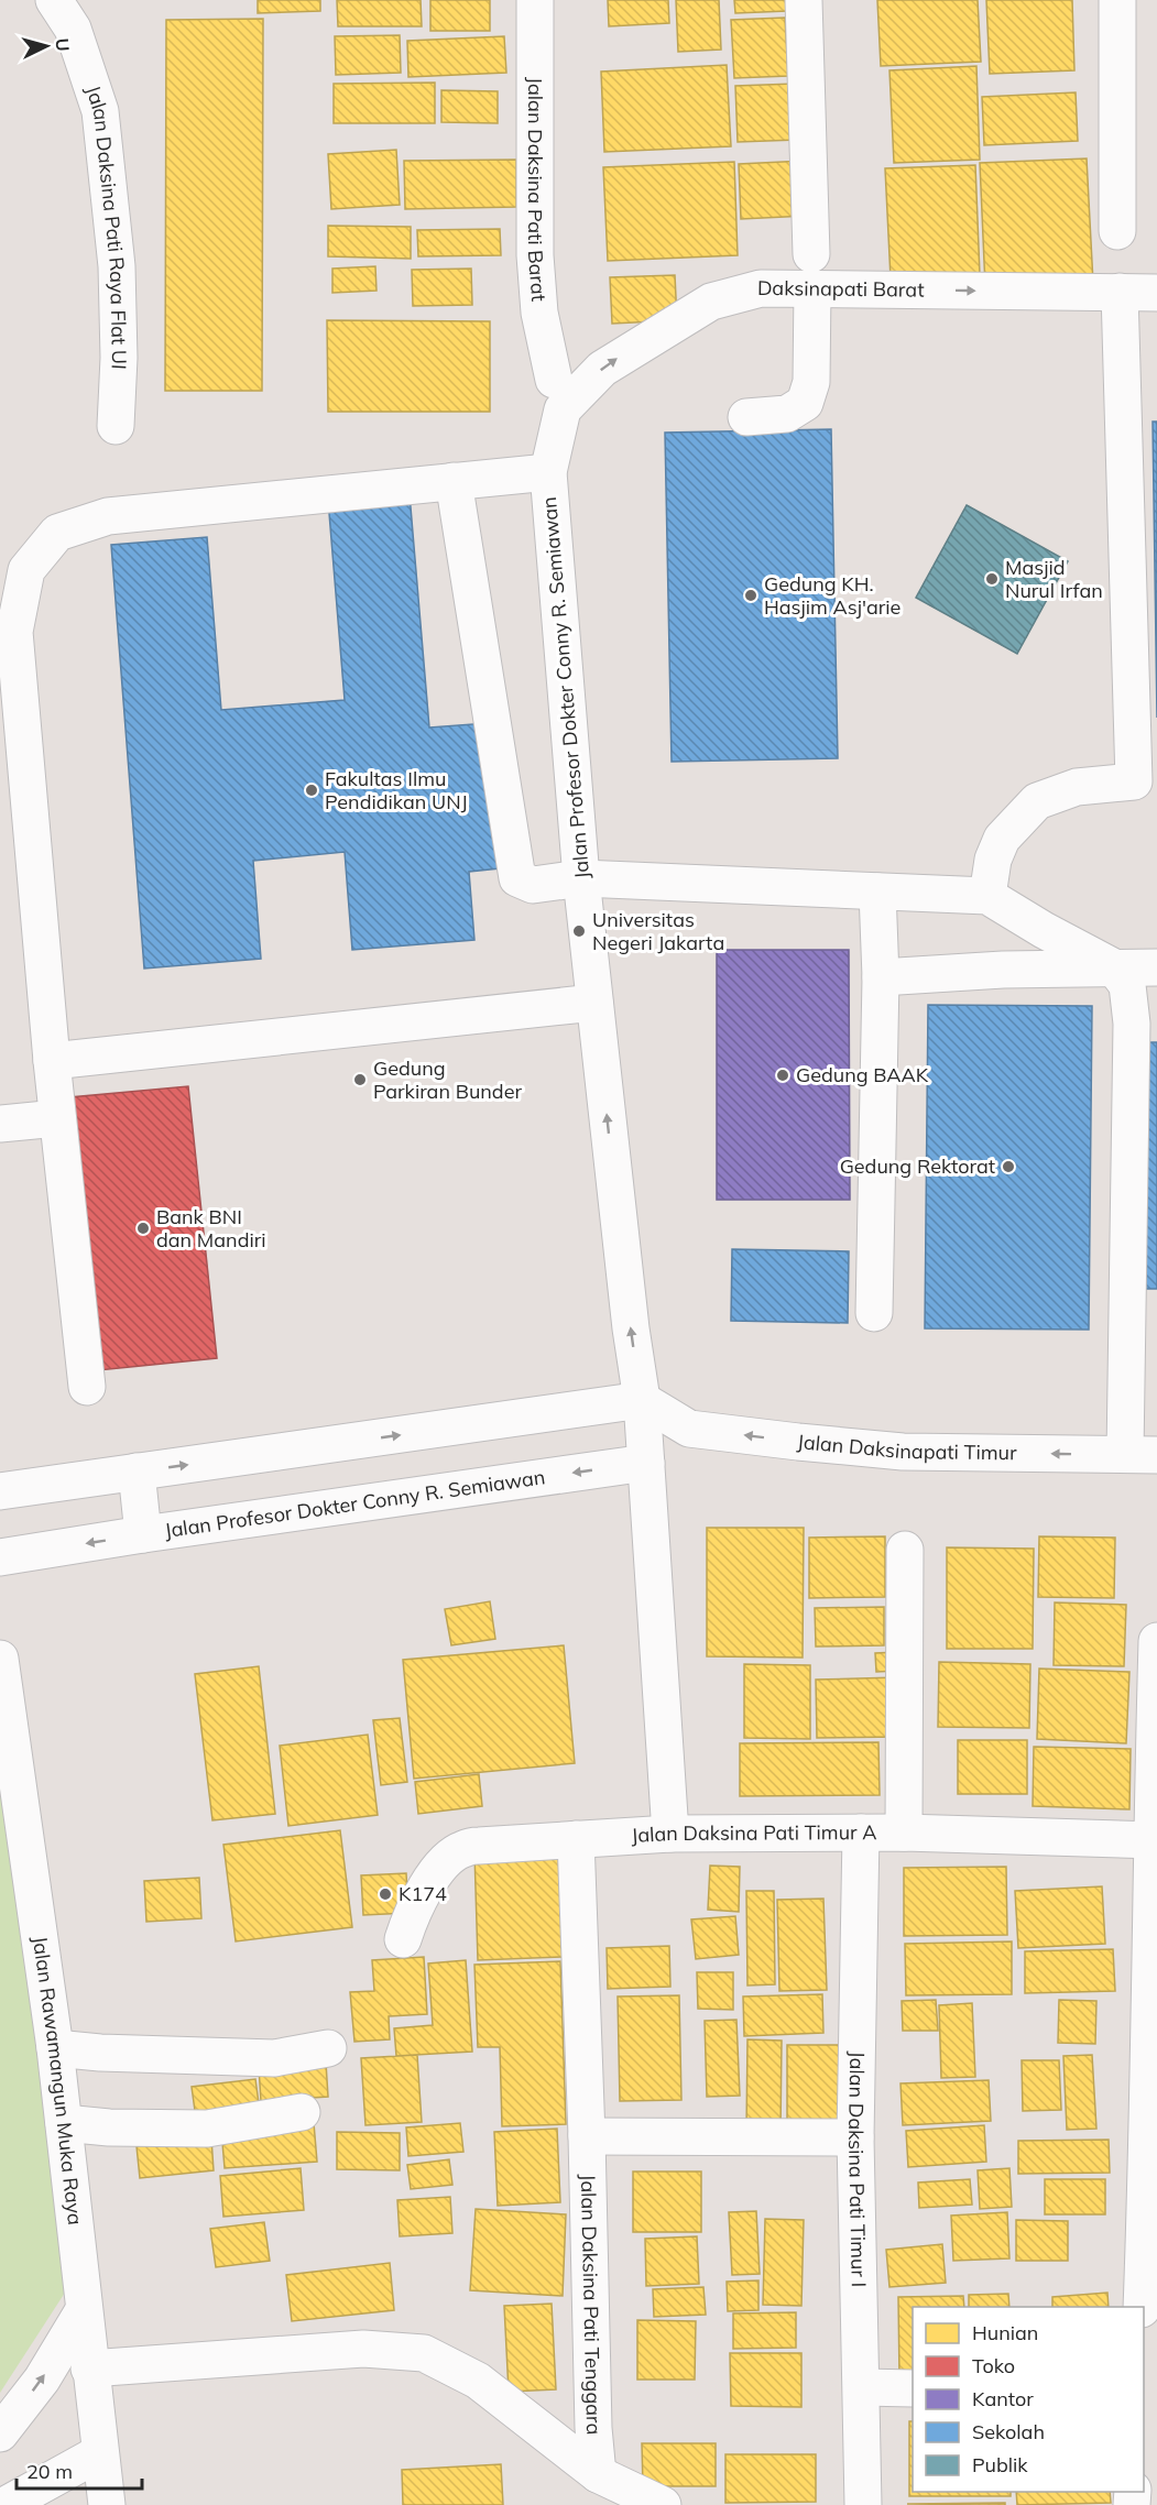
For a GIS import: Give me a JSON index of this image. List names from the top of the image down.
{
  "streets": {
    "street": [
      "Jalan Daksina Pati Barat",
      "Jalan Daksina Pati Raya Flat UI",
      "Daksinapati Barat",
      "Jalan Profesor Dokter Conny R. Semiawan",
      "Jalan Daksinapati Timur",
      "Jalan Daksina Pati Timur A",
      "Jalan Rawamangun Muka Raya",
      "Jalan Daksina Pati Timur I",
      "Jalan Daksina Pati Tenggara"
    ]
  },
  "crossings": [
    ["Jalan Daksina Pati Barat", "Daksinapati Barat"],
    ["Jalan Daksina Pati Barat", "Jalan Profesor Dokter Conny R. Semiawan"],
    ["Daksinapati Barat", "Jalan Profesor Dokter Conny R. Semiawan"],
    ["Jalan Profesor Dokter Conny R. Semiawan", "Jalan Daksinapati Timur"],
    ["Jalan Daksina Pati Timur A", "Jalan Daksina Pati Timur I"],
    ["Jalan Daksina Pati Timur A", "Jalan Daksina Pati Tenggara"]
  ],
  "one_way": ["Daksinapati Barat", "Jalan Daksinapati Timur"],
  "places": [
    "Masjid Nurul Irfan",
    "Gedung KH. Hasjim Asj'arie",
    "Fakultas Ilmu Pendidikan UNJ",
    "Universitas Negeri Jakarta",
    "Gedung BAAK",
    "Gedung Parkiran Bunder",
    "Gedung Rektorat",
    "Bank BNI dan Mandiri",
    "K174"
  ],
  "legend": [
    "Hunian",
    "Toko",
    "Kantor",
    "Sekolah",
    "Publik"
  ],
  "scale_bar": "20 m",
  "north": "right"
}
